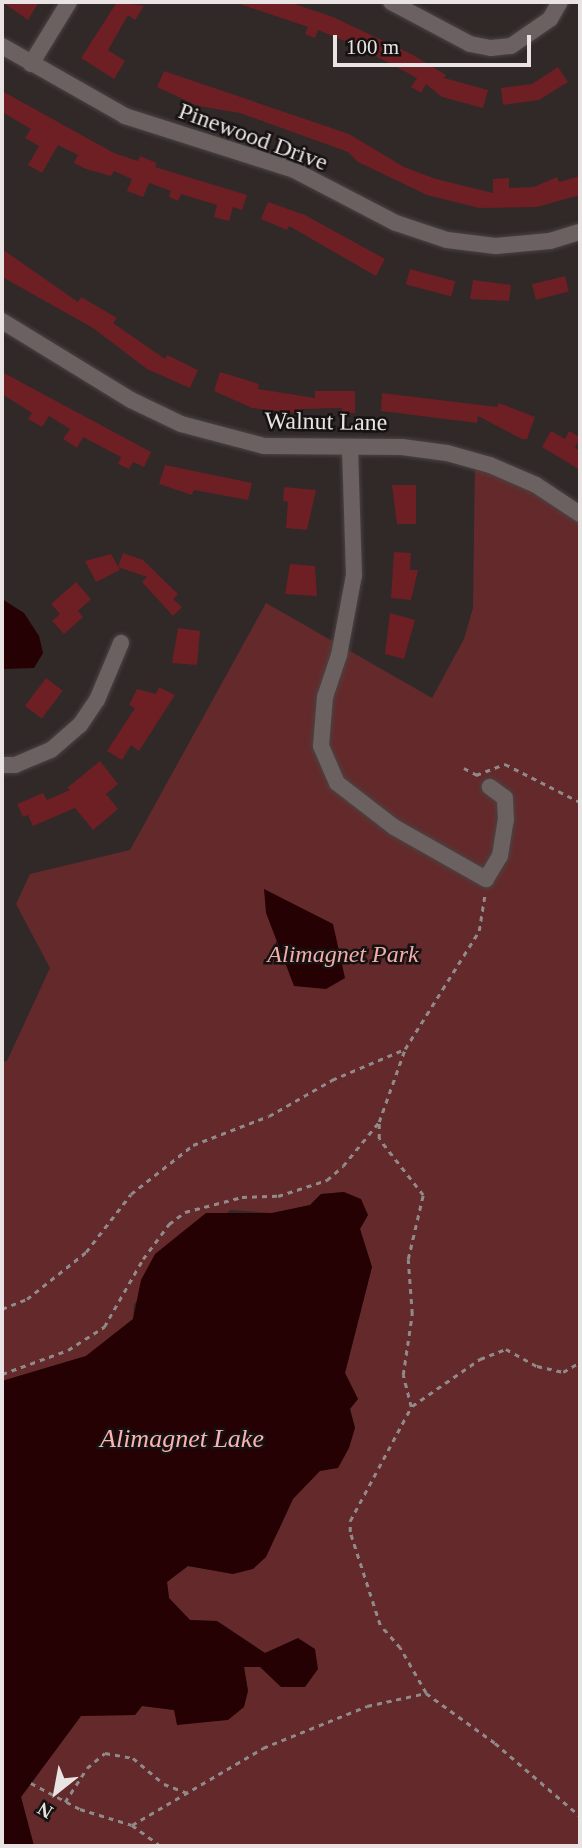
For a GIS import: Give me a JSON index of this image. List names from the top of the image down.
{
  "streets": {
    "street": ["Pinewood Drive", "Walnut Lane"]
  },
  "water": ["Alimagnet Lake"],
  "parks": ["Alimagnet Park"],
  "scale_bar": "100 m",
  "north": "bottom left"
}
